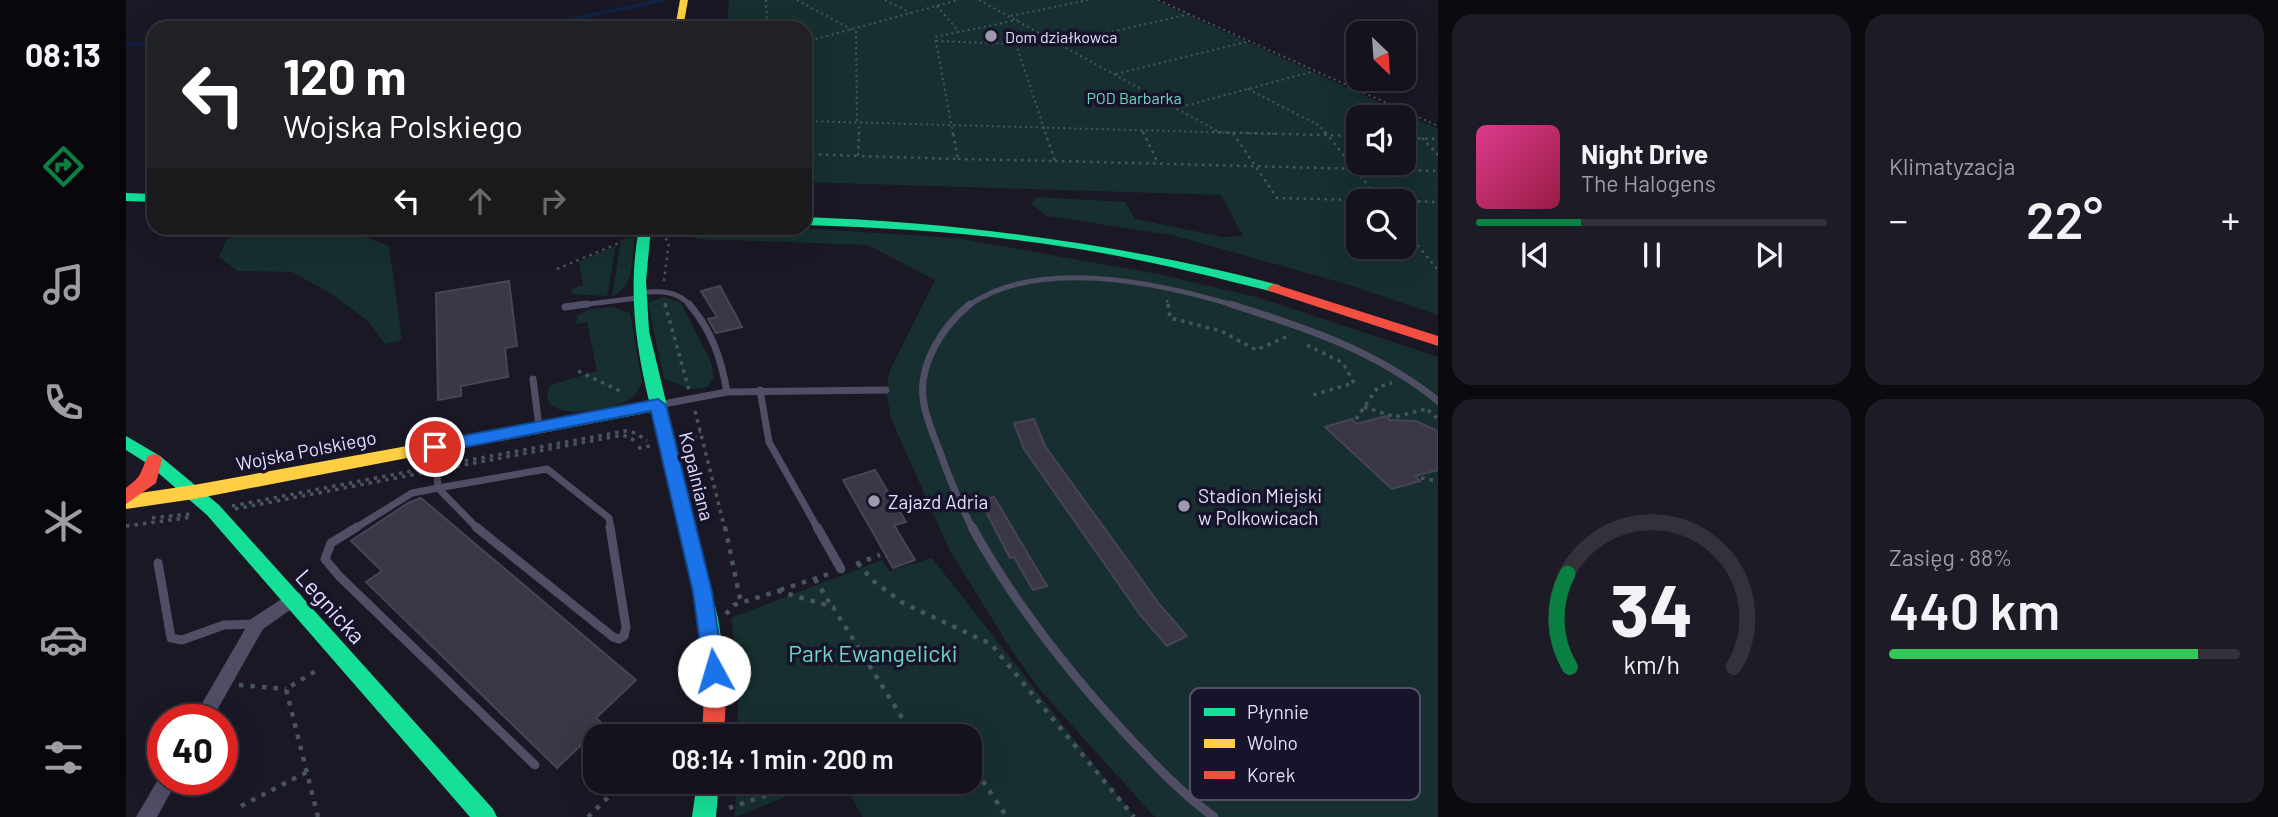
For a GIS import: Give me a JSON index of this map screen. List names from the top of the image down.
{
  "streets": {
    "street": ["Wojska Polskiego", "Kopalniana", "Legnicka"]
  },
  "crossings": [
    ["Wojska Polskiego", "Kopalniana"],
    ["Wojska Polskiego", "Legnicka"]
  ],
  "parks": ["POD Barbarka", "Park Ewangelicki"],
  "places": ["Dom działkowca", "Zajazd Adria", "Stadion Miejski w Polkowicach"],
  "legend": ["Płynnie", "Wolno", "Korek"],
  "north": "bottom right",
  "page": {
    "tabs": "08:13",
    "tile": [
      "Klimatyzacja",
      ["Zasięg · 88%", "440 km"]
    ],
    "turn": ["120 m", "Wojska Polskiego"],
    "song": ["Night Drive", "The Halogens"],
    "heat": ["−", "22°", "+"],
    "limit": "40",
    "trip": "08:14 · 1 min · 200 m",
    "gauge": ["34", "km/h"]
  }
}
